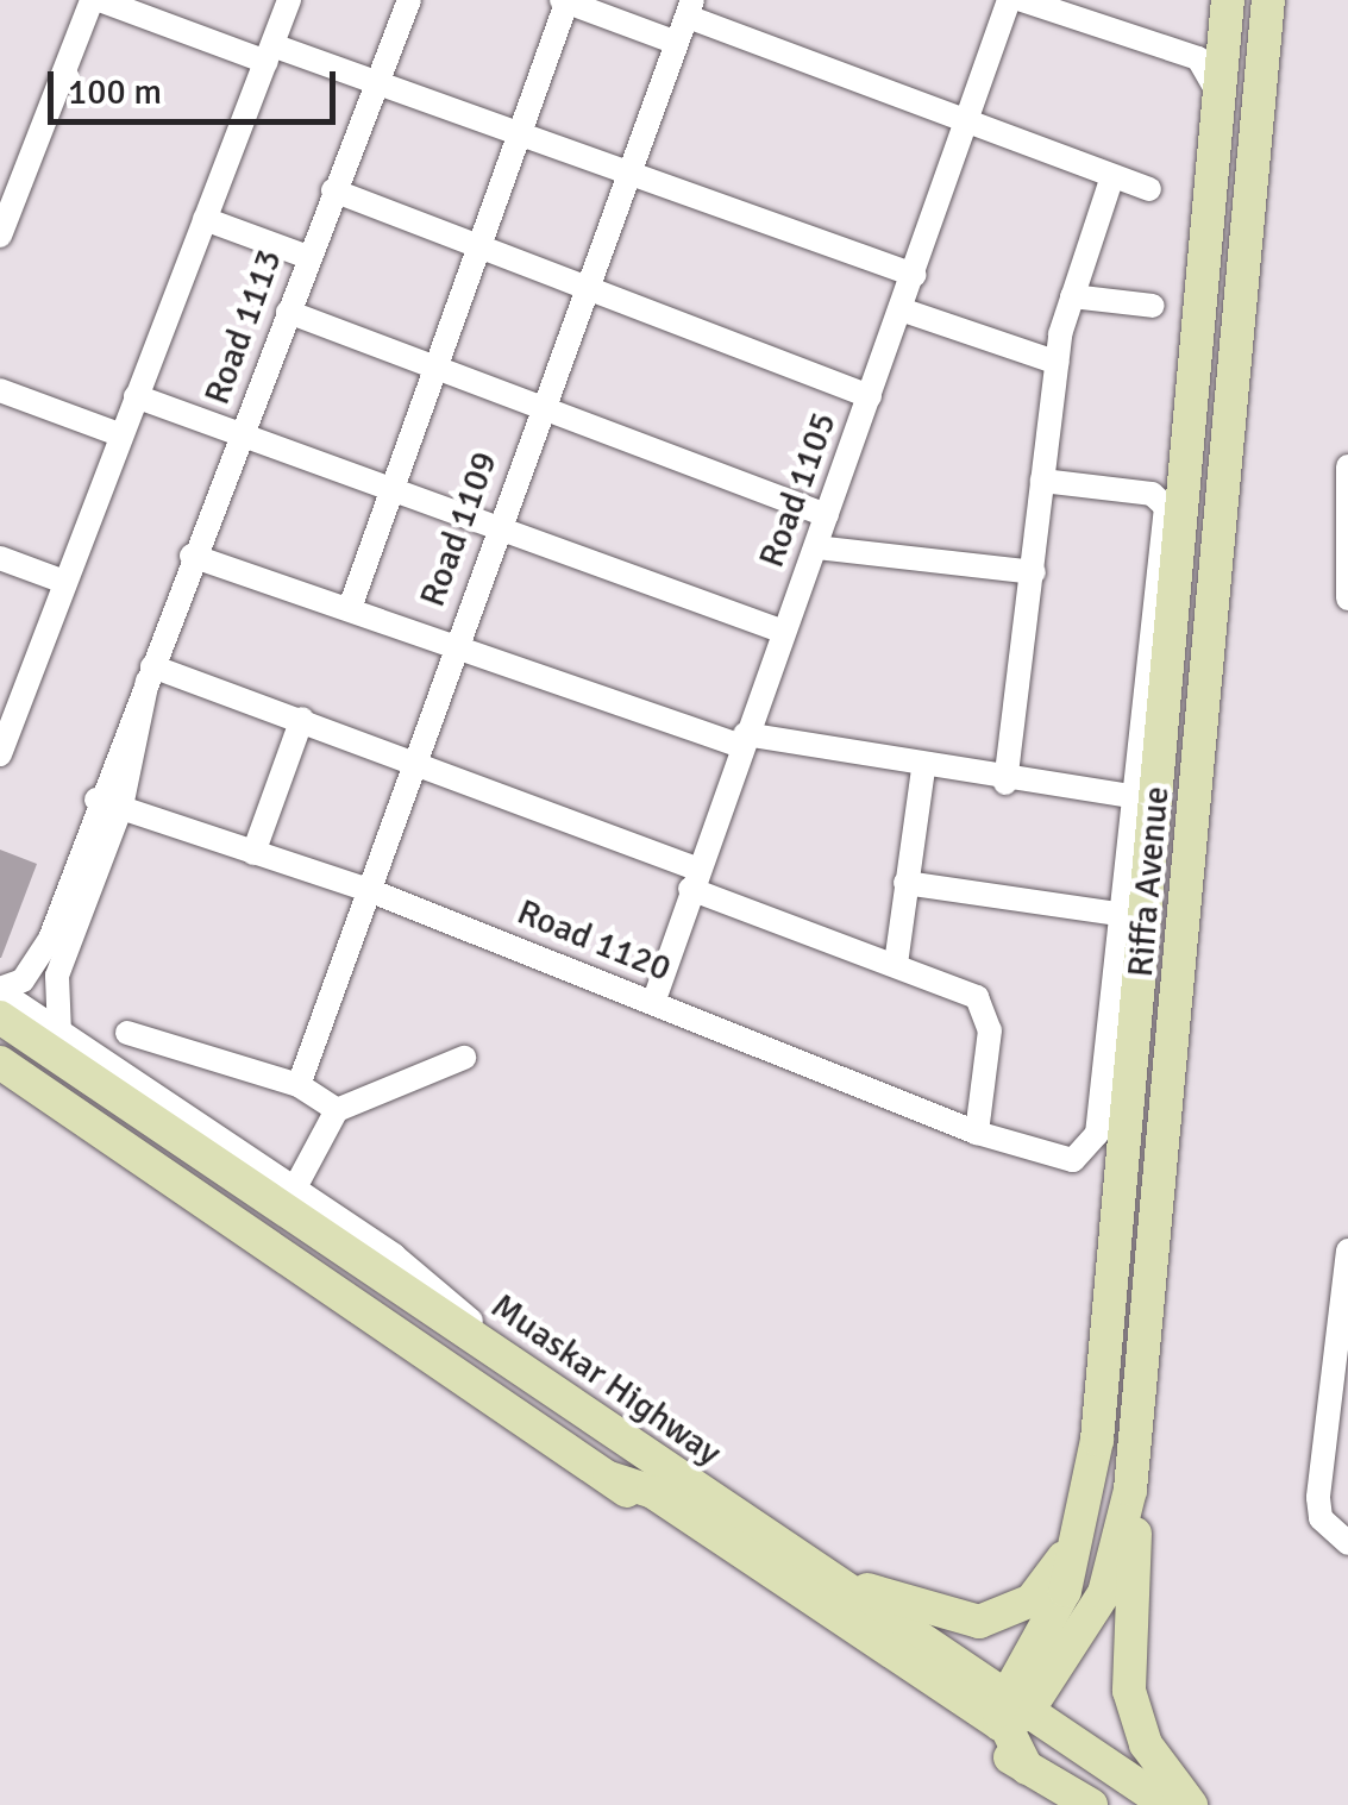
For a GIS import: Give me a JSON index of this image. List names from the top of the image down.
{
  "streets": {
    "main road": ["Riffa Avenue", "Muaskar Highway"],
    "street": [
      "Road 1113",
      "Road 1105",
      "Road 1109",
      "Road 1120"
    ]
  },
  "crossings": [
    ["Road 1113", "Road 1120"],
    ["Road 1105", "Road 1120"],
    ["Road 1109", "Road 1120"],
    ["Riffa Avenue", "Muaskar Highway"]
  ],
  "scale_bar": "100 m"
}
